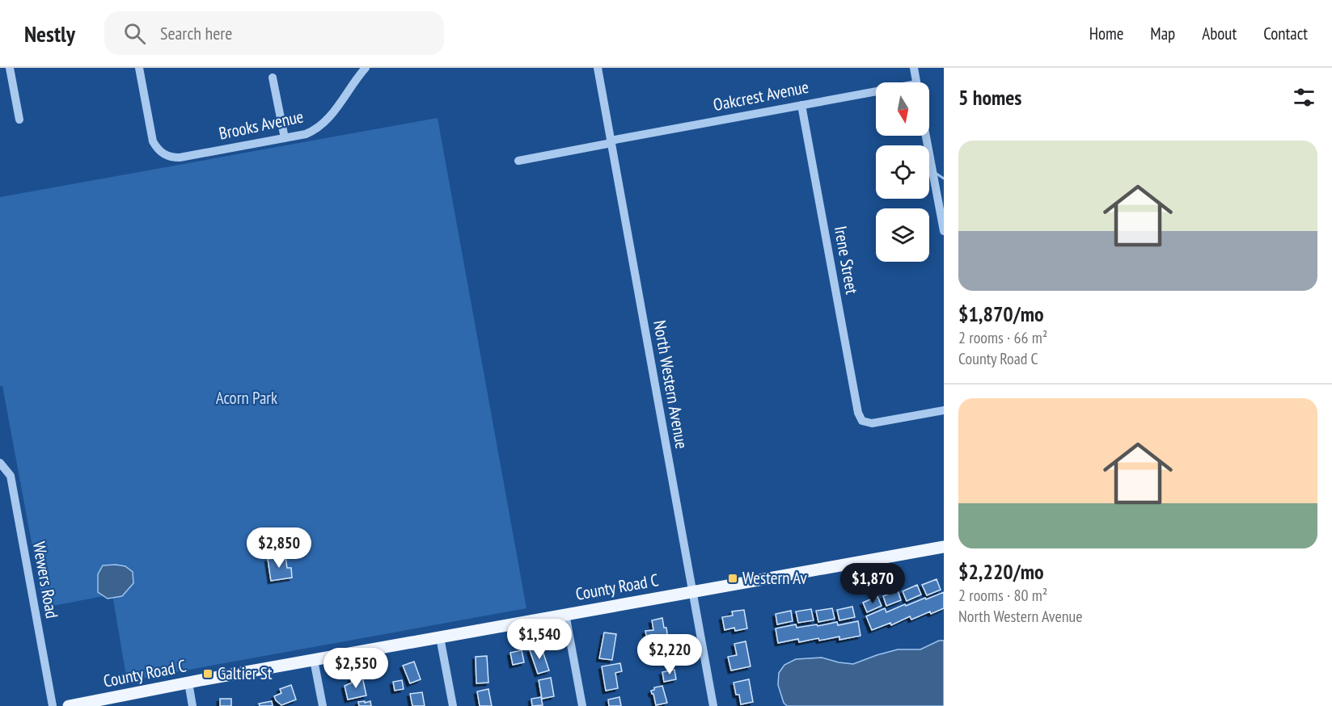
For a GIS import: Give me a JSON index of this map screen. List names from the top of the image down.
{
  "streets": {
    "main road": ["County Road C"],
    "street": [
      "Oakcrest Avenue",
      "Brooks Avenue",
      "Irene Street",
      "North Western Avenue",
      "Wewers Road"
    ]
  },
  "crossings": [
    ["Oakcrest Avenue", "Irene Street"],
    ["Oakcrest Avenue", "North Western Avenue"],
    ["North Western Avenue", "County Road C"]
  ],
  "parks": ["Acorn Park"],
  "places": {
    "transit": ["Western Av", "Galtier St"]
  },
  "north": "bottom",
  "page": {
    "header": "Nestly",
    "search": "Search here",
    "nav": [
      "Home",
      "Map",
      "About",
      "Contact"
    ],
    "heading": "5 homes",
    "list": [
      {
        "name": "$1,870/mo",
        "note": "2 rooms · 66 m² · County Road C"
      },
      {
        "name": "$2,220/mo",
        "note": "2 rooms · 80 m² · North Western Avenue"
      }
    ],
    "price": [
      "$2,850",
      "$1,870",
      "$1,540",
      "$2,220",
      "$2,550"
    ]
  }
}
